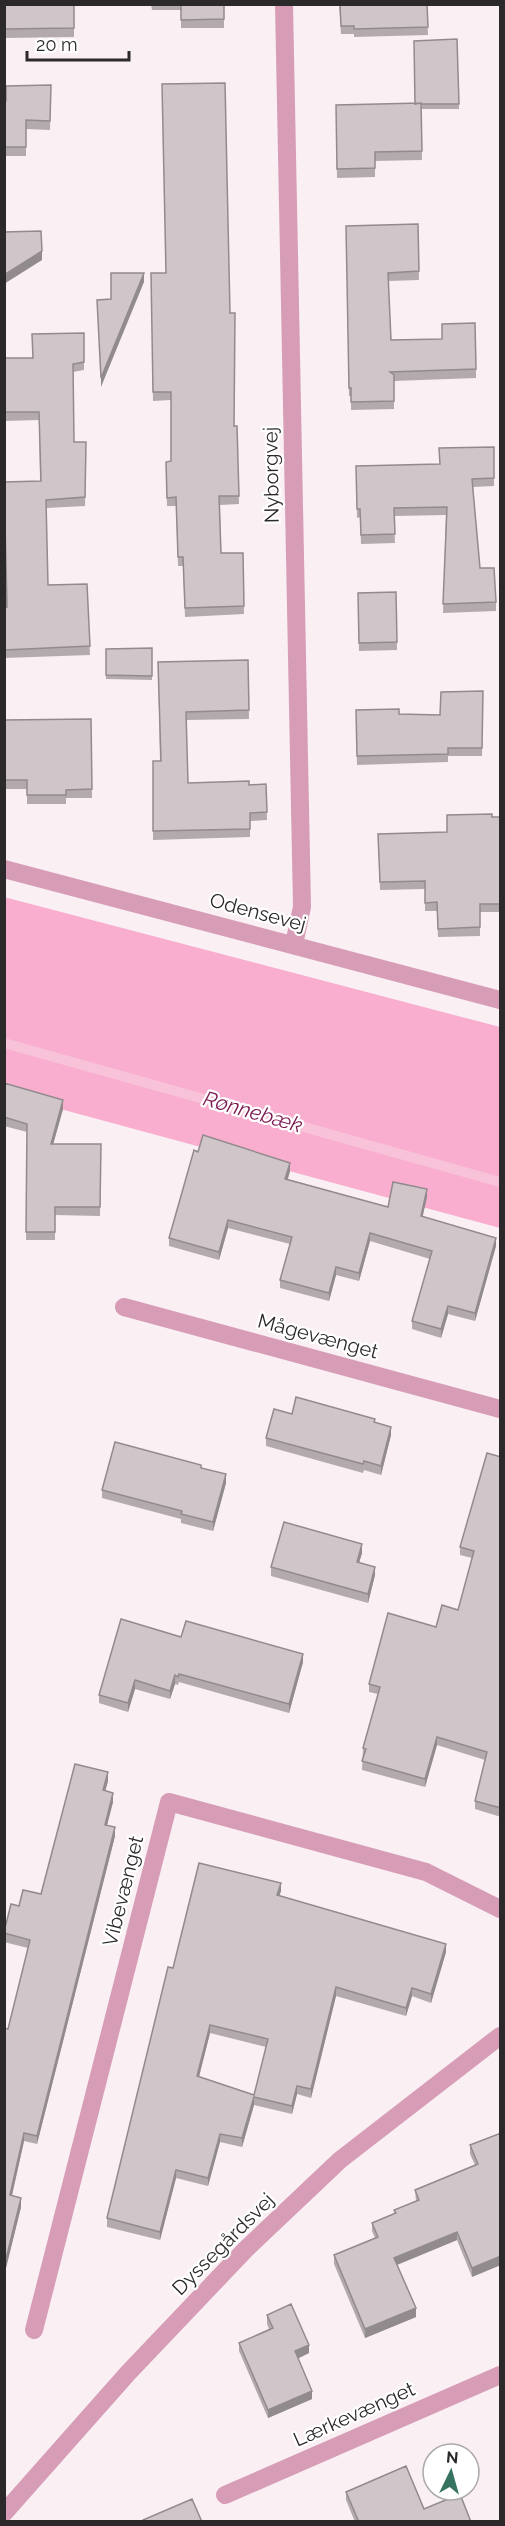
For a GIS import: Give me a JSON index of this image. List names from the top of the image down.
{
  "streets": {
    "street": [
      "Nyborgvej",
      "Odensevej",
      "Mågevænget",
      "Vibevænget",
      "Dyssegårdsvej",
      "Lærkevænget"
    ]
  },
  "crossings": [
    ["Nyborgvej", "Odensevej"]
  ],
  "water": ["Rønnebæk"],
  "scale_bar": "20 m",
  "north": "top"
}
